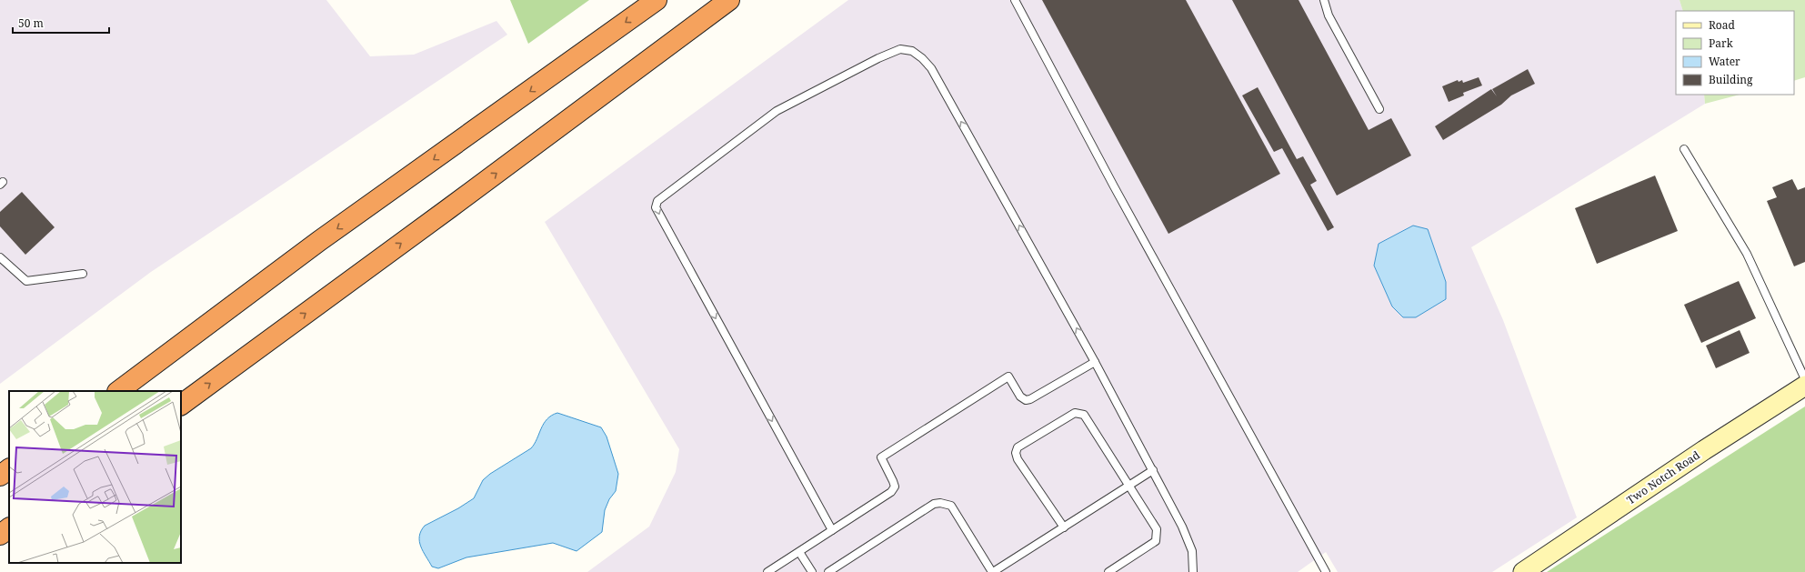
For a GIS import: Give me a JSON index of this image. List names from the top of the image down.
{
  "streets": {
    "street": ["Two Notch Road"]
  },
  "legend": [
    "Road",
    "Park",
    "Water",
    "Building"
  ],
  "scale_bar": "50 m"
}
